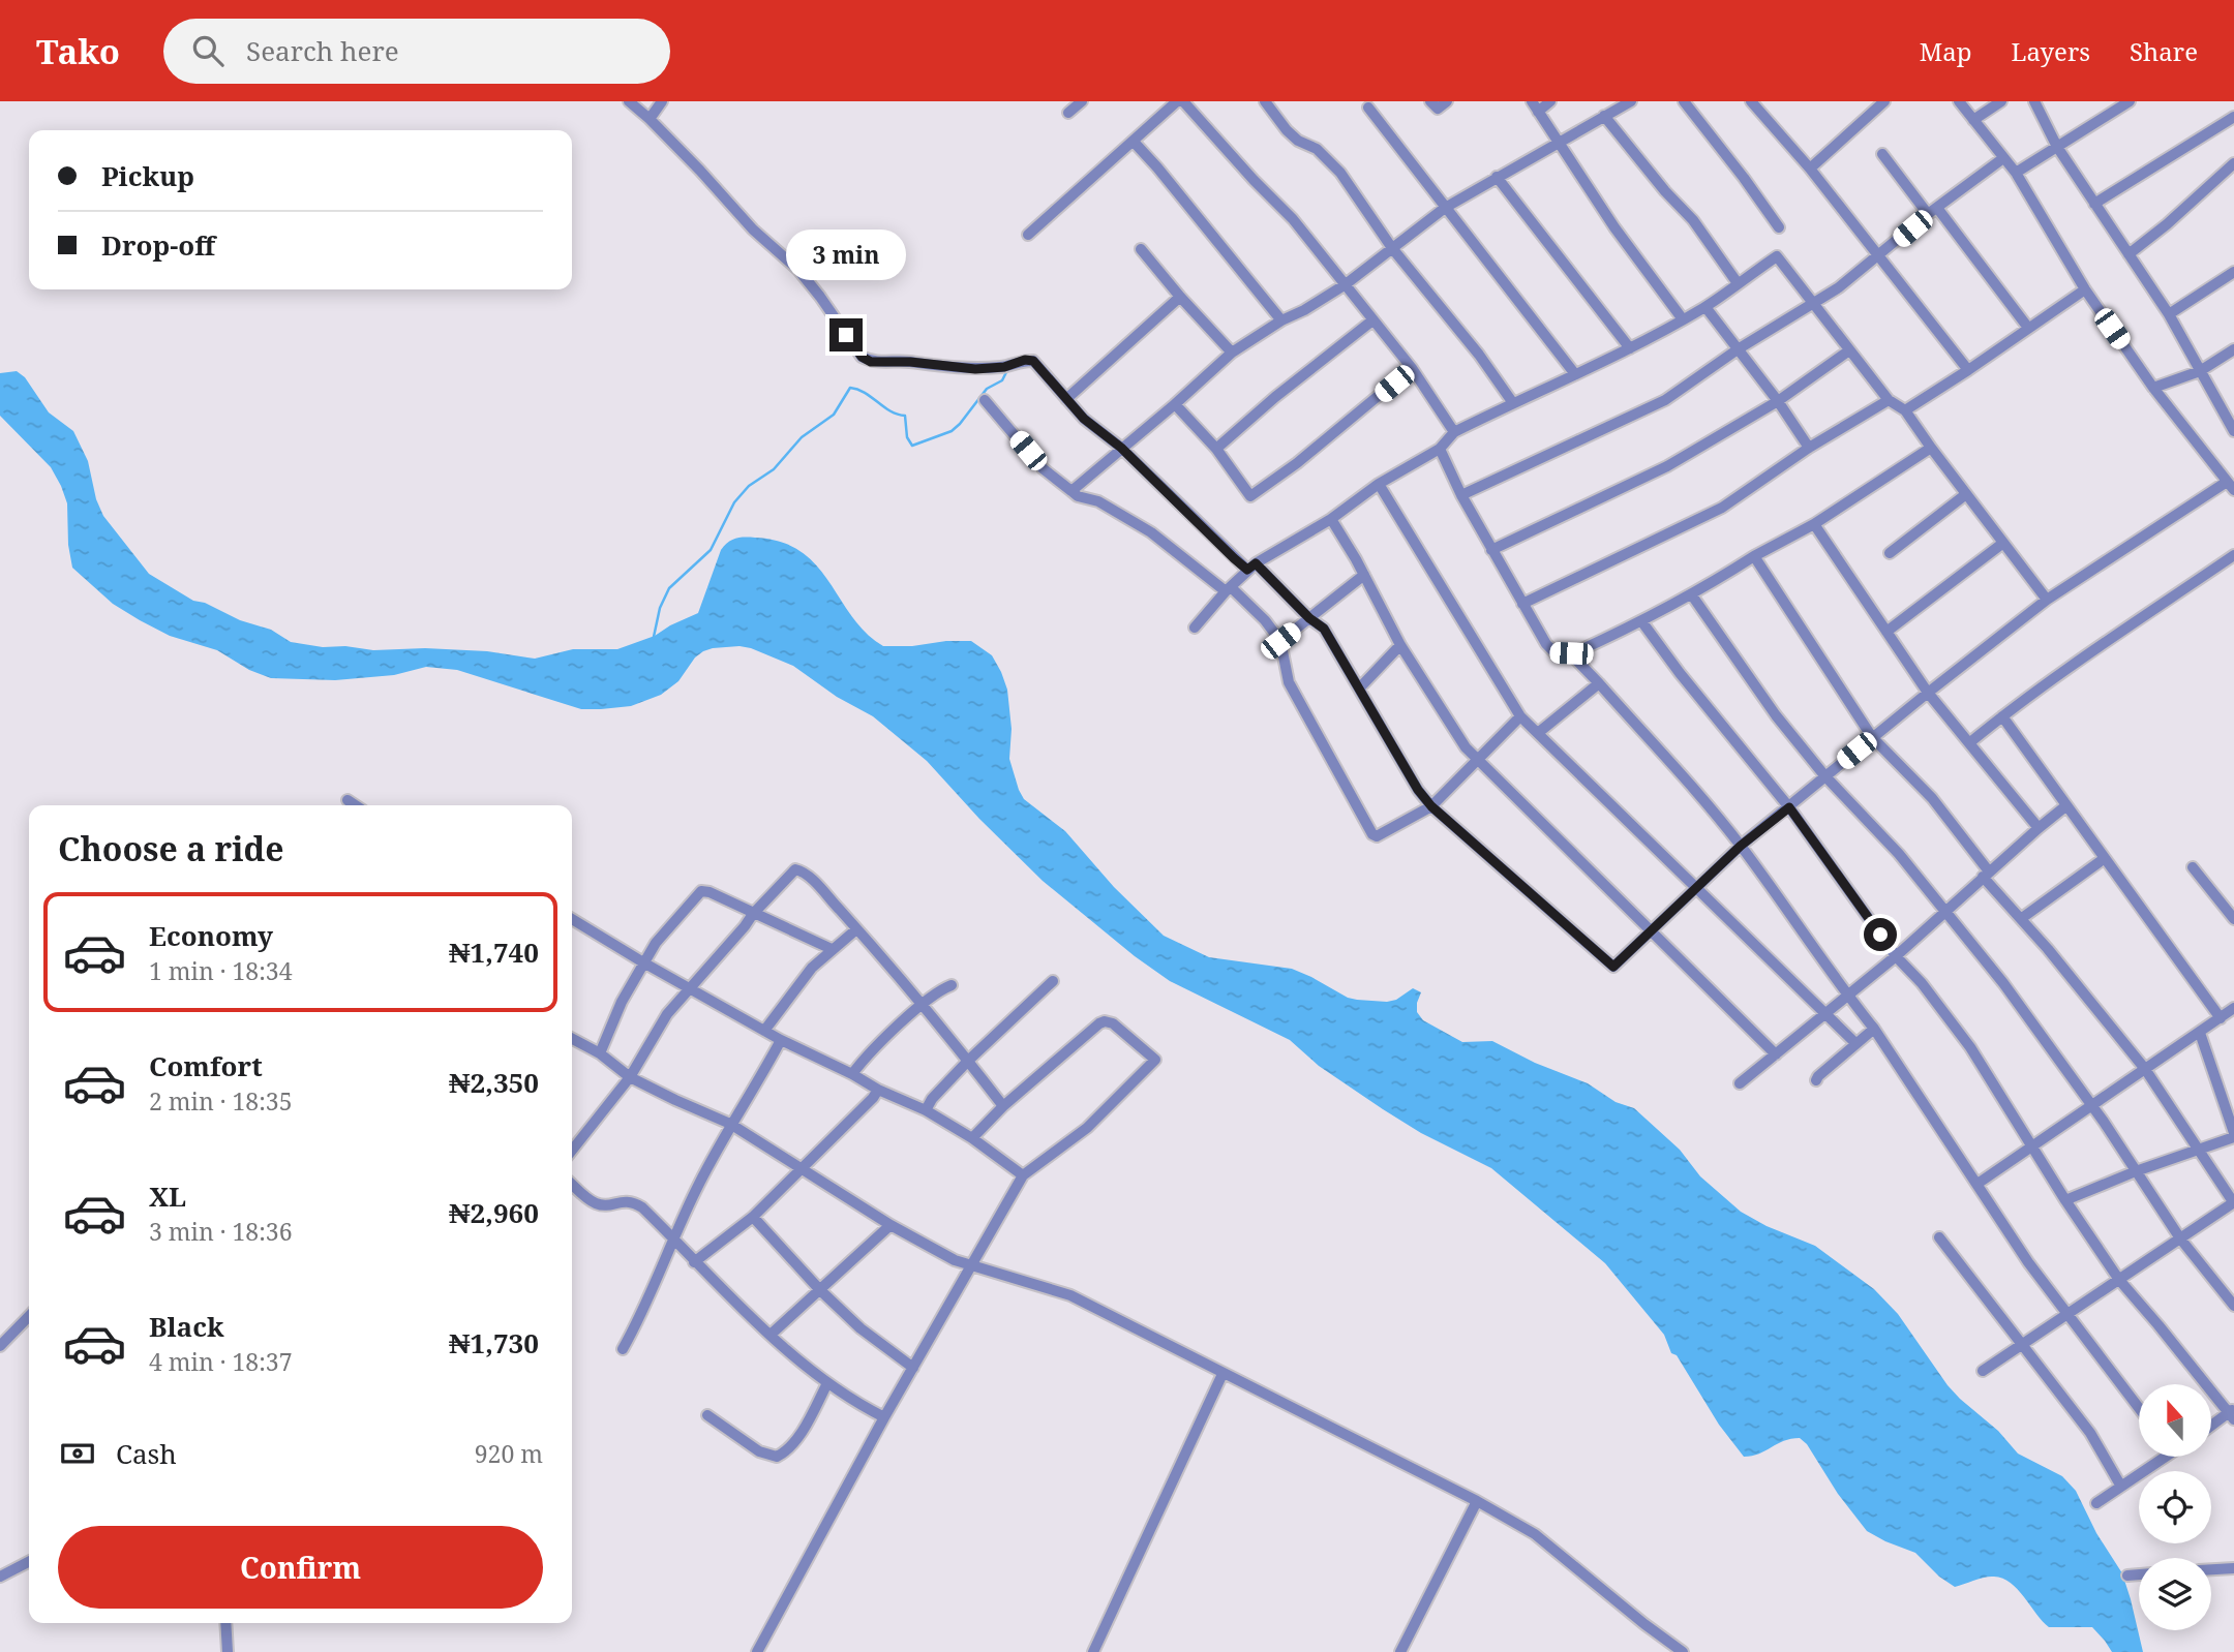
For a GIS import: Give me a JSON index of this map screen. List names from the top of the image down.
{
  "north": "top",
  "page": {
    "header": "Tako",
    "search": "Search here",
    "nav": ["Map", "Layers", "Share"],
    "banner": ["Pickup", "Drop-off"],
    "bubble": "3 min",
    "heading": "Choose a ride",
    "list": [
      {
        "name": "Economy",
        "note": "1 min · 18:34",
        "value": "₦1,740"
      },
      {
        "name": "Comfort",
        "note": "2 min · 18:35",
        "value": "₦2,350"
      },
      {
        "name": "XL",
        "note": "3 min · 18:36",
        "value": "₦2,960"
      },
      {
        "name": "Black",
        "note": "4 min · 18:37",
        "value": "₦1,730"
      }
    ],
    "pay": ["Cash", "920 m"],
    "buttons": "Confirm"
  }
}
